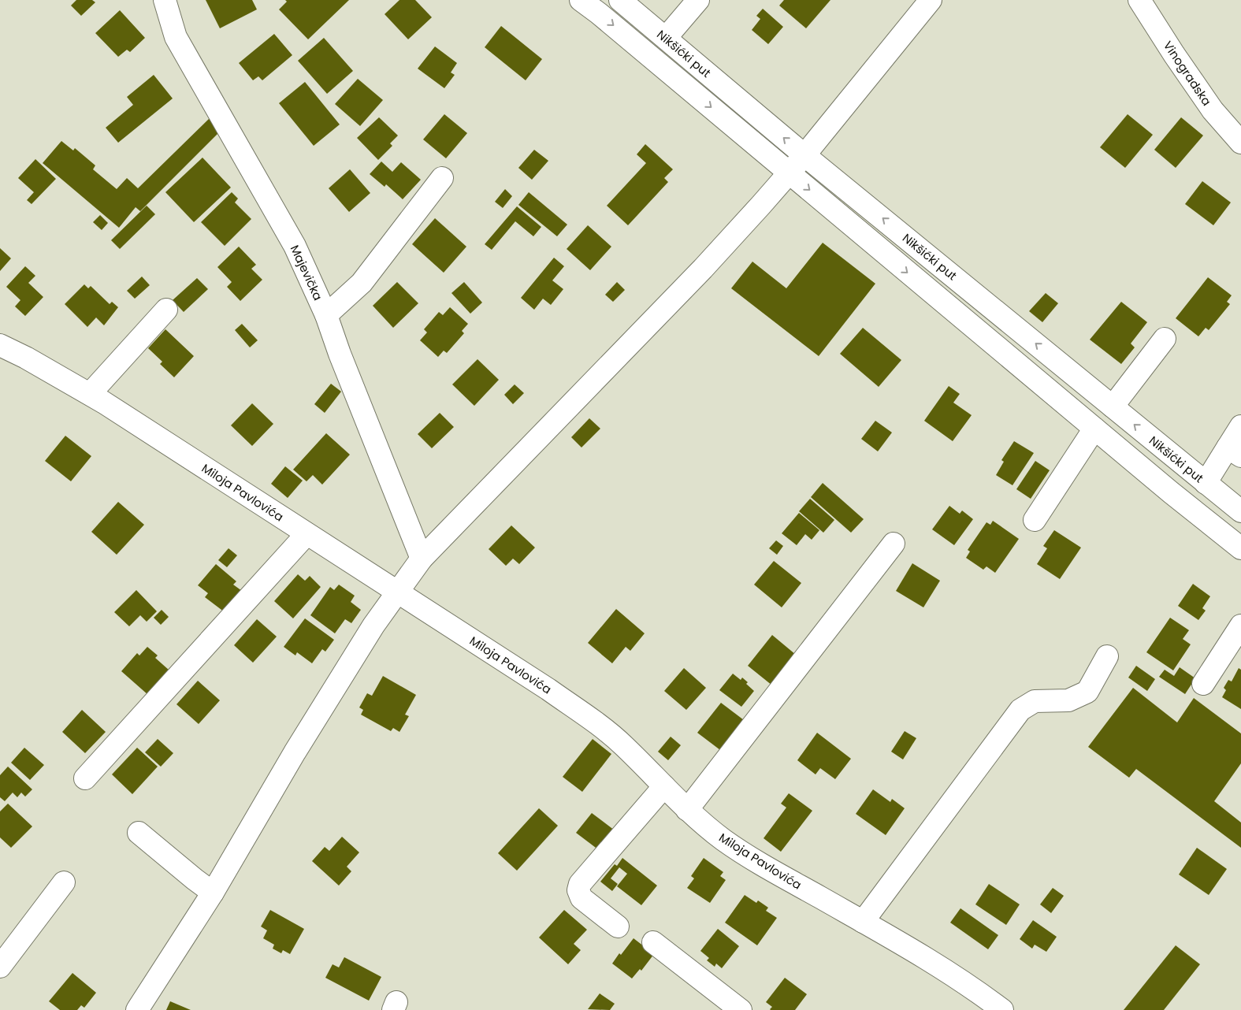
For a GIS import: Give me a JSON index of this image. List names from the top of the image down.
{
  "streets": {
    "street": [
      "Nikšićki put",
      "Vinogradska",
      "Majevička",
      "Miloja Pavlovića"
    ]
  }
}
